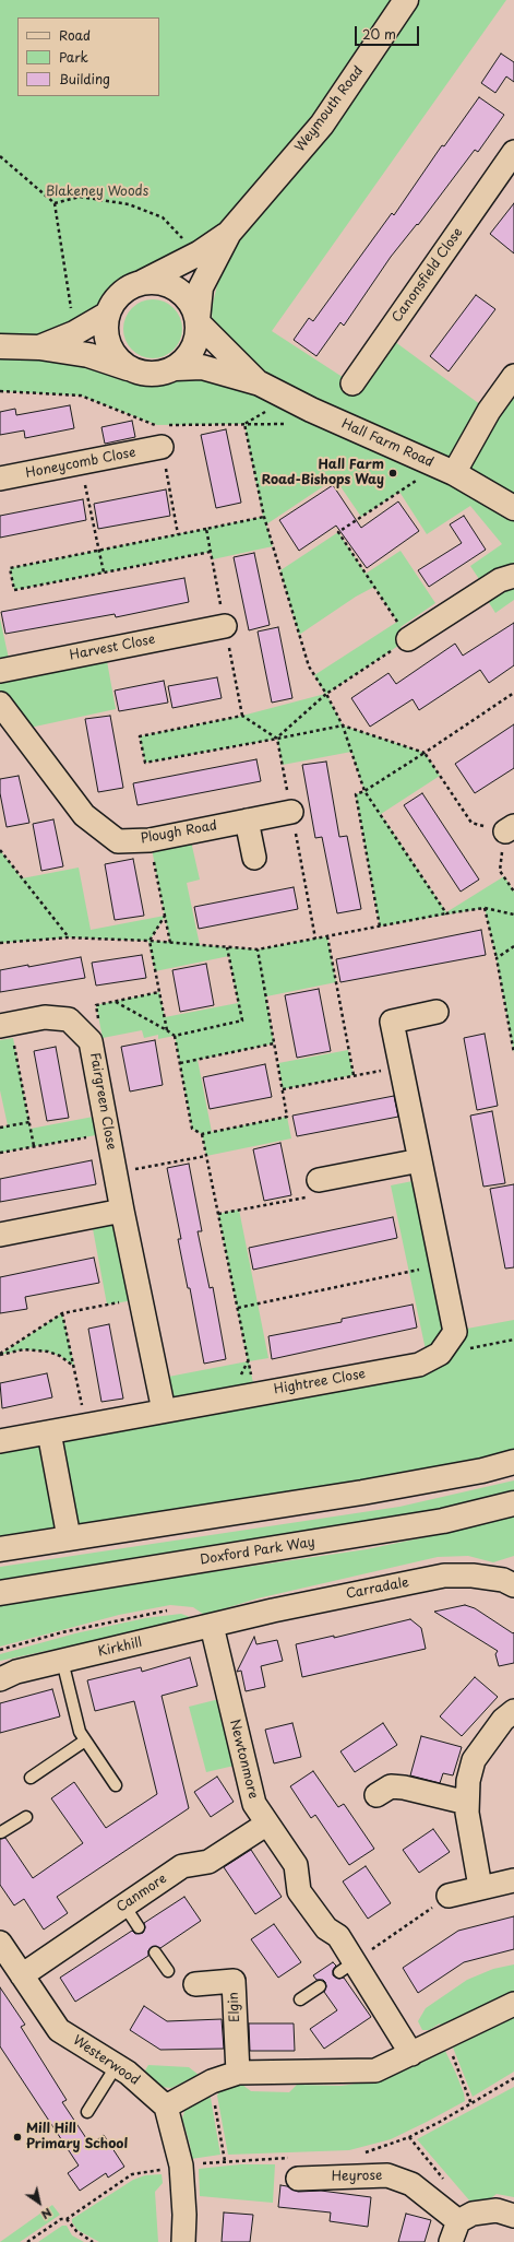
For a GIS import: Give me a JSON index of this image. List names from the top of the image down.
{
  "streets": {
    "street": [
      "Weymouth Road",
      "Canonsfield Close",
      "Hall Farm Road",
      "Honeycomb Close",
      "Harvest Close",
      "Plough Road",
      "Fairgreen Close",
      "Hightree Close",
      "Doxford Park Way",
      "Carradale",
      "Kirkhill",
      "Newtonmore",
      "Canmore",
      "Elgin",
      "Westerwood",
      "Heyrose"
    ]
  },
  "crossings": [
    ["Weymouth Road", "Hall Farm Road"],
    ["Fairgreen Close", "Hightree Close"],
    ["Carradale", "Kirkhill"],
    ["Kirkhill", "Newtonmore"],
    ["Newtonmore", "Canmore"],
    ["Canmore", "Westerwood"]
  ],
  "parks": ["Blakeney Woods"],
  "places": ["Hall Farm Road-Bishops Way", "Mill Hill Primary School"],
  "legend": ["Road", "Park", "Building"],
  "scale_bar": "20 m",
  "north": "bottom right"
}
